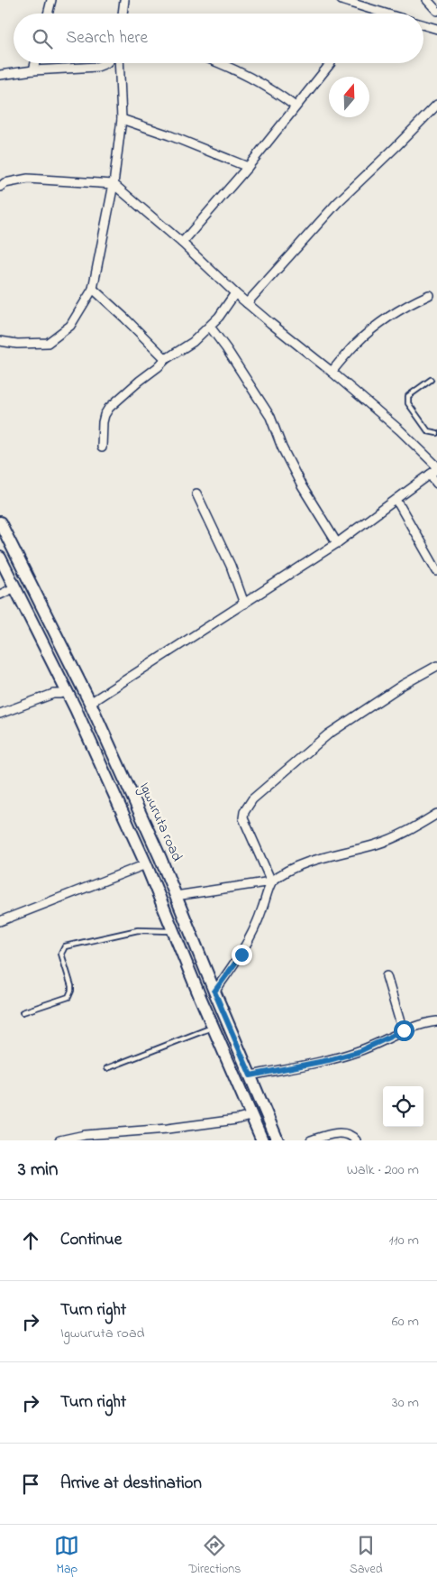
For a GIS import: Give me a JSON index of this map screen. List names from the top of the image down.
{
  "streets": {
    "main road": ["Igwuruta road"]
  },
  "north": "top",
  "page": {
    "search": "Search here",
    "heading": ["3 min", "Walk · 200 m"],
    "list": [
      ["Continue", "110 m"],
      ["Turn right", "Igwuruta road", "60 m"],
      ["Turn right", "30 m"],
      "Arrive at destination"
    ],
    "nav": ["Map", "Directions", "Saved"]
  }
}
